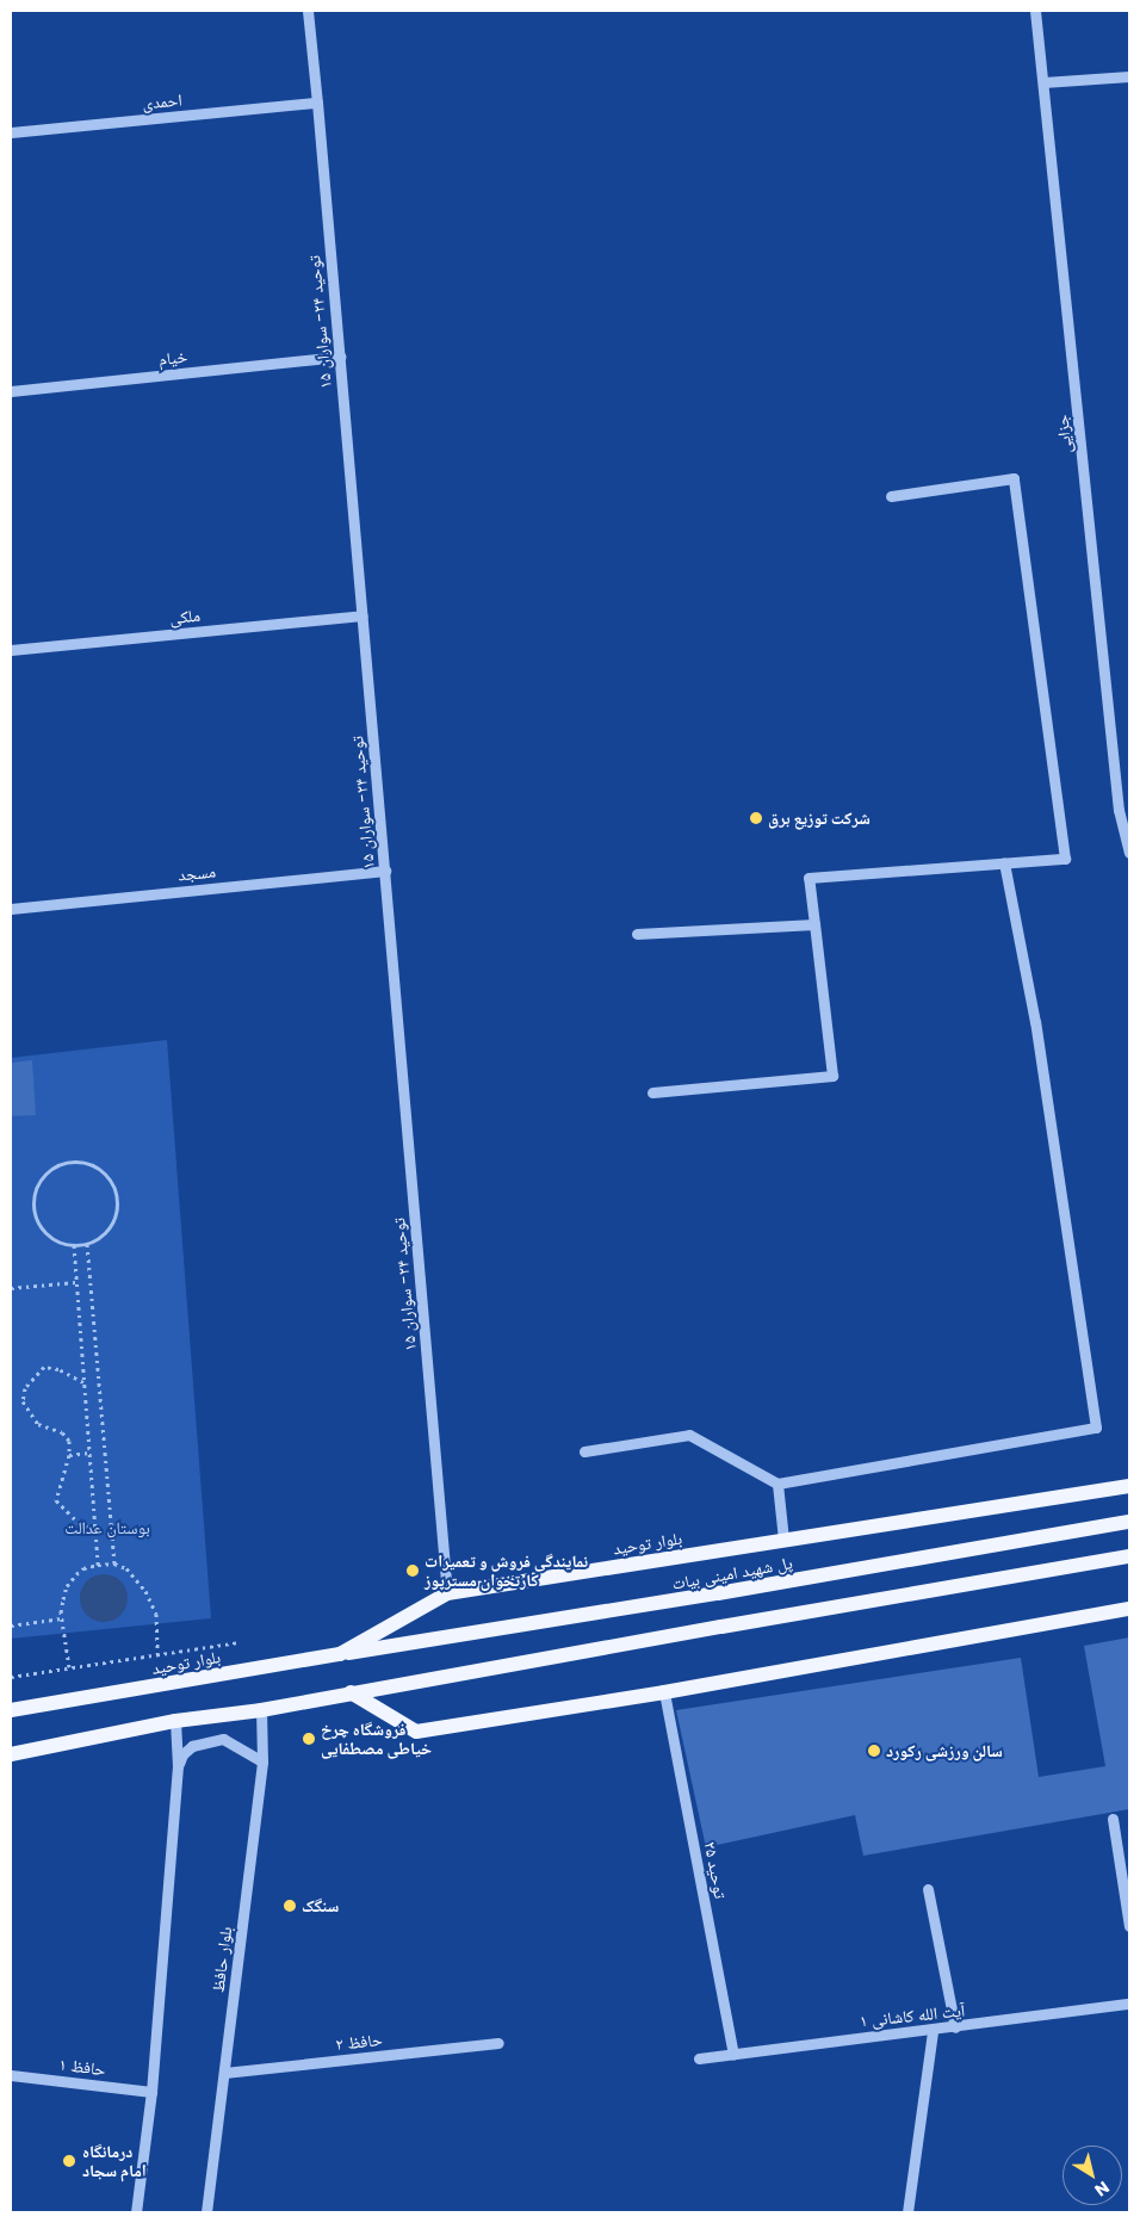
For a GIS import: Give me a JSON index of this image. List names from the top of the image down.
{
  "streets": {
    "main road": ["بلوار توحید", "پل شهید امینی بیات"],
    "street": [
      "احمدی",
      "توحید ۲۴- سواران ۱۵",
      "خیام",
      "جزایی",
      "ملکی",
      "مسجد",
      "توحید ۲۵",
      "بلوار حافظ",
      "آیت الله کاشانی ۱",
      "حافظ ۲",
      "حافظ ۱"
    ]
  },
  "crossings": [
    ["احمدی", "توحید ۲۴- سواران ۱۵"],
    ["توحید ۲۴- سواران ۱۵", "خیام"],
    ["توحید ۲۴- سواران ۱۵", "ملکی"],
    ["توحید ۲۴- سواران ۱۵", "مسجد"],
    ["توحید ۲۴- سواران ۱۵", "بلوار توحید"],
    ["بلوار توحید", "پل شهید امینی بیات"],
    ["توحید ۲۵", "آیت الله کاشانی ۱"],
    ["بلوار حافظ", "حافظ ۲"]
  ],
  "parks": ["بوستان عدالت"],
  "places": [
    "شرکت توزیع برق",
    "نمایندگی فروش و تعمیرات کارتخوان مسترپوز",
    "فروشگاه چرخ خیاطی مصطفایی",
    "سالن ورزشی رکورد",
    "سنگک",
    "درمانگاه امام سجاد"
  ],
  "north": "bottom right"
}
